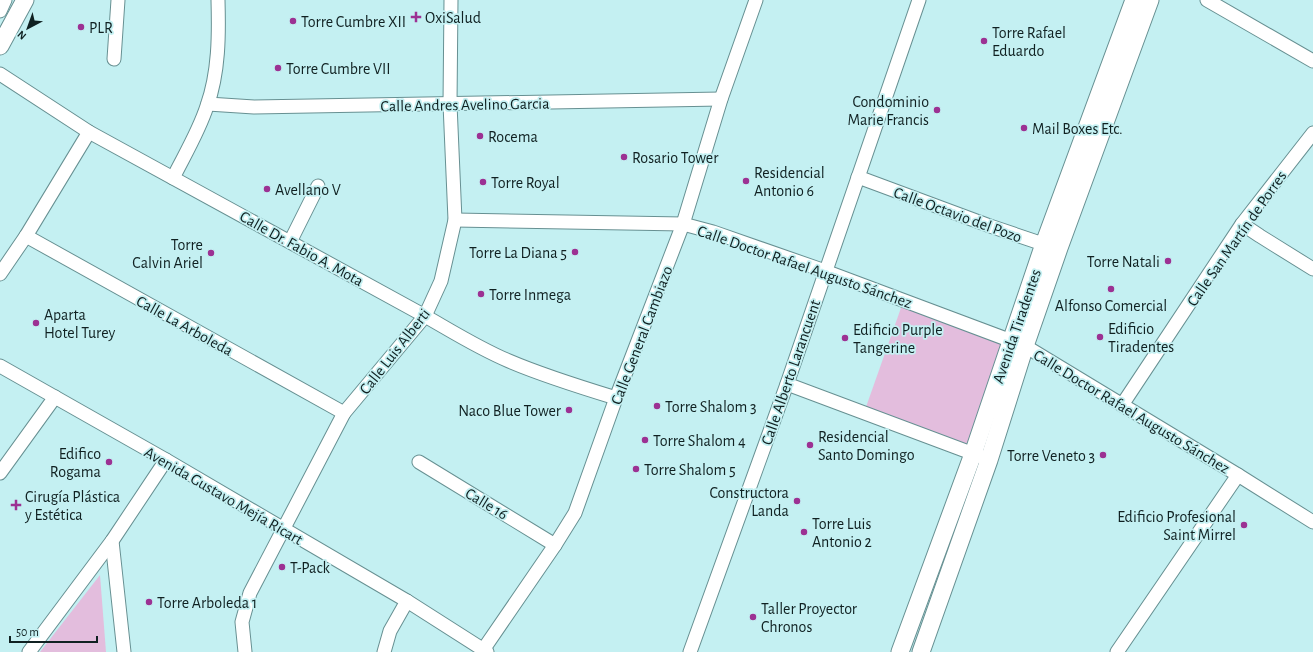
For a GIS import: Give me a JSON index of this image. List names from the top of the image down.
{
  "streets": {
    "main road": ["Avenida Tiradentes"],
    "street": [
      "Calle Andres Avelino Garcia",
      "Calle Octavio del Pozo",
      "Calle San Martín de Porres",
      "Calle Dr. Fabio A. Mota",
      "Calle Doctor Rafael Augusto Sánchez",
      "Calle La Arboleda",
      "Calle General Cambiazo",
      "Calle Luis Alberti",
      "Calle Alberto Larancuent",
      "Avenida Gustavo Mejía Ricart",
      "Calle 16"
    ]
  },
  "crossings": [
    ["Calle Andres Avelino Garcia", "Calle General Cambiazo"],
    ["Calle Andres Avelino Garcia", "Calle Luis Alberti"],
    ["Calle Octavio del Pozo", "Avenida Tiradentes"],
    ["Calle Octavio del Pozo", "Calle Alberto Larancuent"],
    ["Calle San Martín de Porres", "Calle Doctor Rafael Augusto Sánchez"],
    ["Calle Dr. Fabio A. Mota", "Calle General Cambiazo"],
    ["Calle Dr. Fabio A. Mota", "Calle Luis Alberti"],
    ["Calle Doctor Rafael Augusto Sánchez", "Avenida Tiradentes"],
    ["Calle Doctor Rafael Augusto Sánchez", "Calle General Cambiazo"],
    ["Calle Doctor Rafael Augusto Sánchez", "Calle Luis Alberti"],
    ["Calle Doctor Rafael Augusto Sánchez", "Calle Alberto Larancuent"],
    ["Calle La Arboleda", "Calle Luis Alberti"],
    ["Calle General Cambiazo", "Avenida Gustavo Mejía Ricart"],
    ["Calle General Cambiazo", "Calle 16"],
    ["Calle Luis Alberti", "Avenida Gustavo Mejía Ricart"]
  ],
  "places": {
    "health": ["OxiSalud", "Cirugía Plástica y Estética"],
    "other": [
      "Torre Cumbre XII",
      "PLR",
      "Torre Rafael Eduardo",
      "Torre Cumbre VII",
      "Condominio Marie Francis",
      "Mail Boxes Etc.",
      "Rocema",
      "Rosario Tower",
      "Residencial Antonio 6",
      "Torre Royal",
      "Avellano V",
      "Torre La Diana 5",
      "Torre Calvin Ariel",
      "Torre Natali",
      "Alfonso Comercial",
      "Torre Inmega",
      "Aparta Hotel Turey",
      "Edificio Tiradentes",
      "Edificio Purple Tangerine",
      "Torre Shalom 3",
      "Naco Blue Tower",
      "Torre Shalom 4",
      "Residencial Santo Domingo",
      "Torre Veneto 3",
      "Edifico Rogama",
      "Torre Shalom 5",
      "Constructora Landa",
      "Edificio Profesional Saint Mirrel",
      "Torre Luis Antonio 2",
      "T-Pack",
      "Torre Arboleda 1",
      "Taller Proyector Chronos"
    ]
  },
  "scale_bar": "50 m",
  "north": "bottom left"
}
